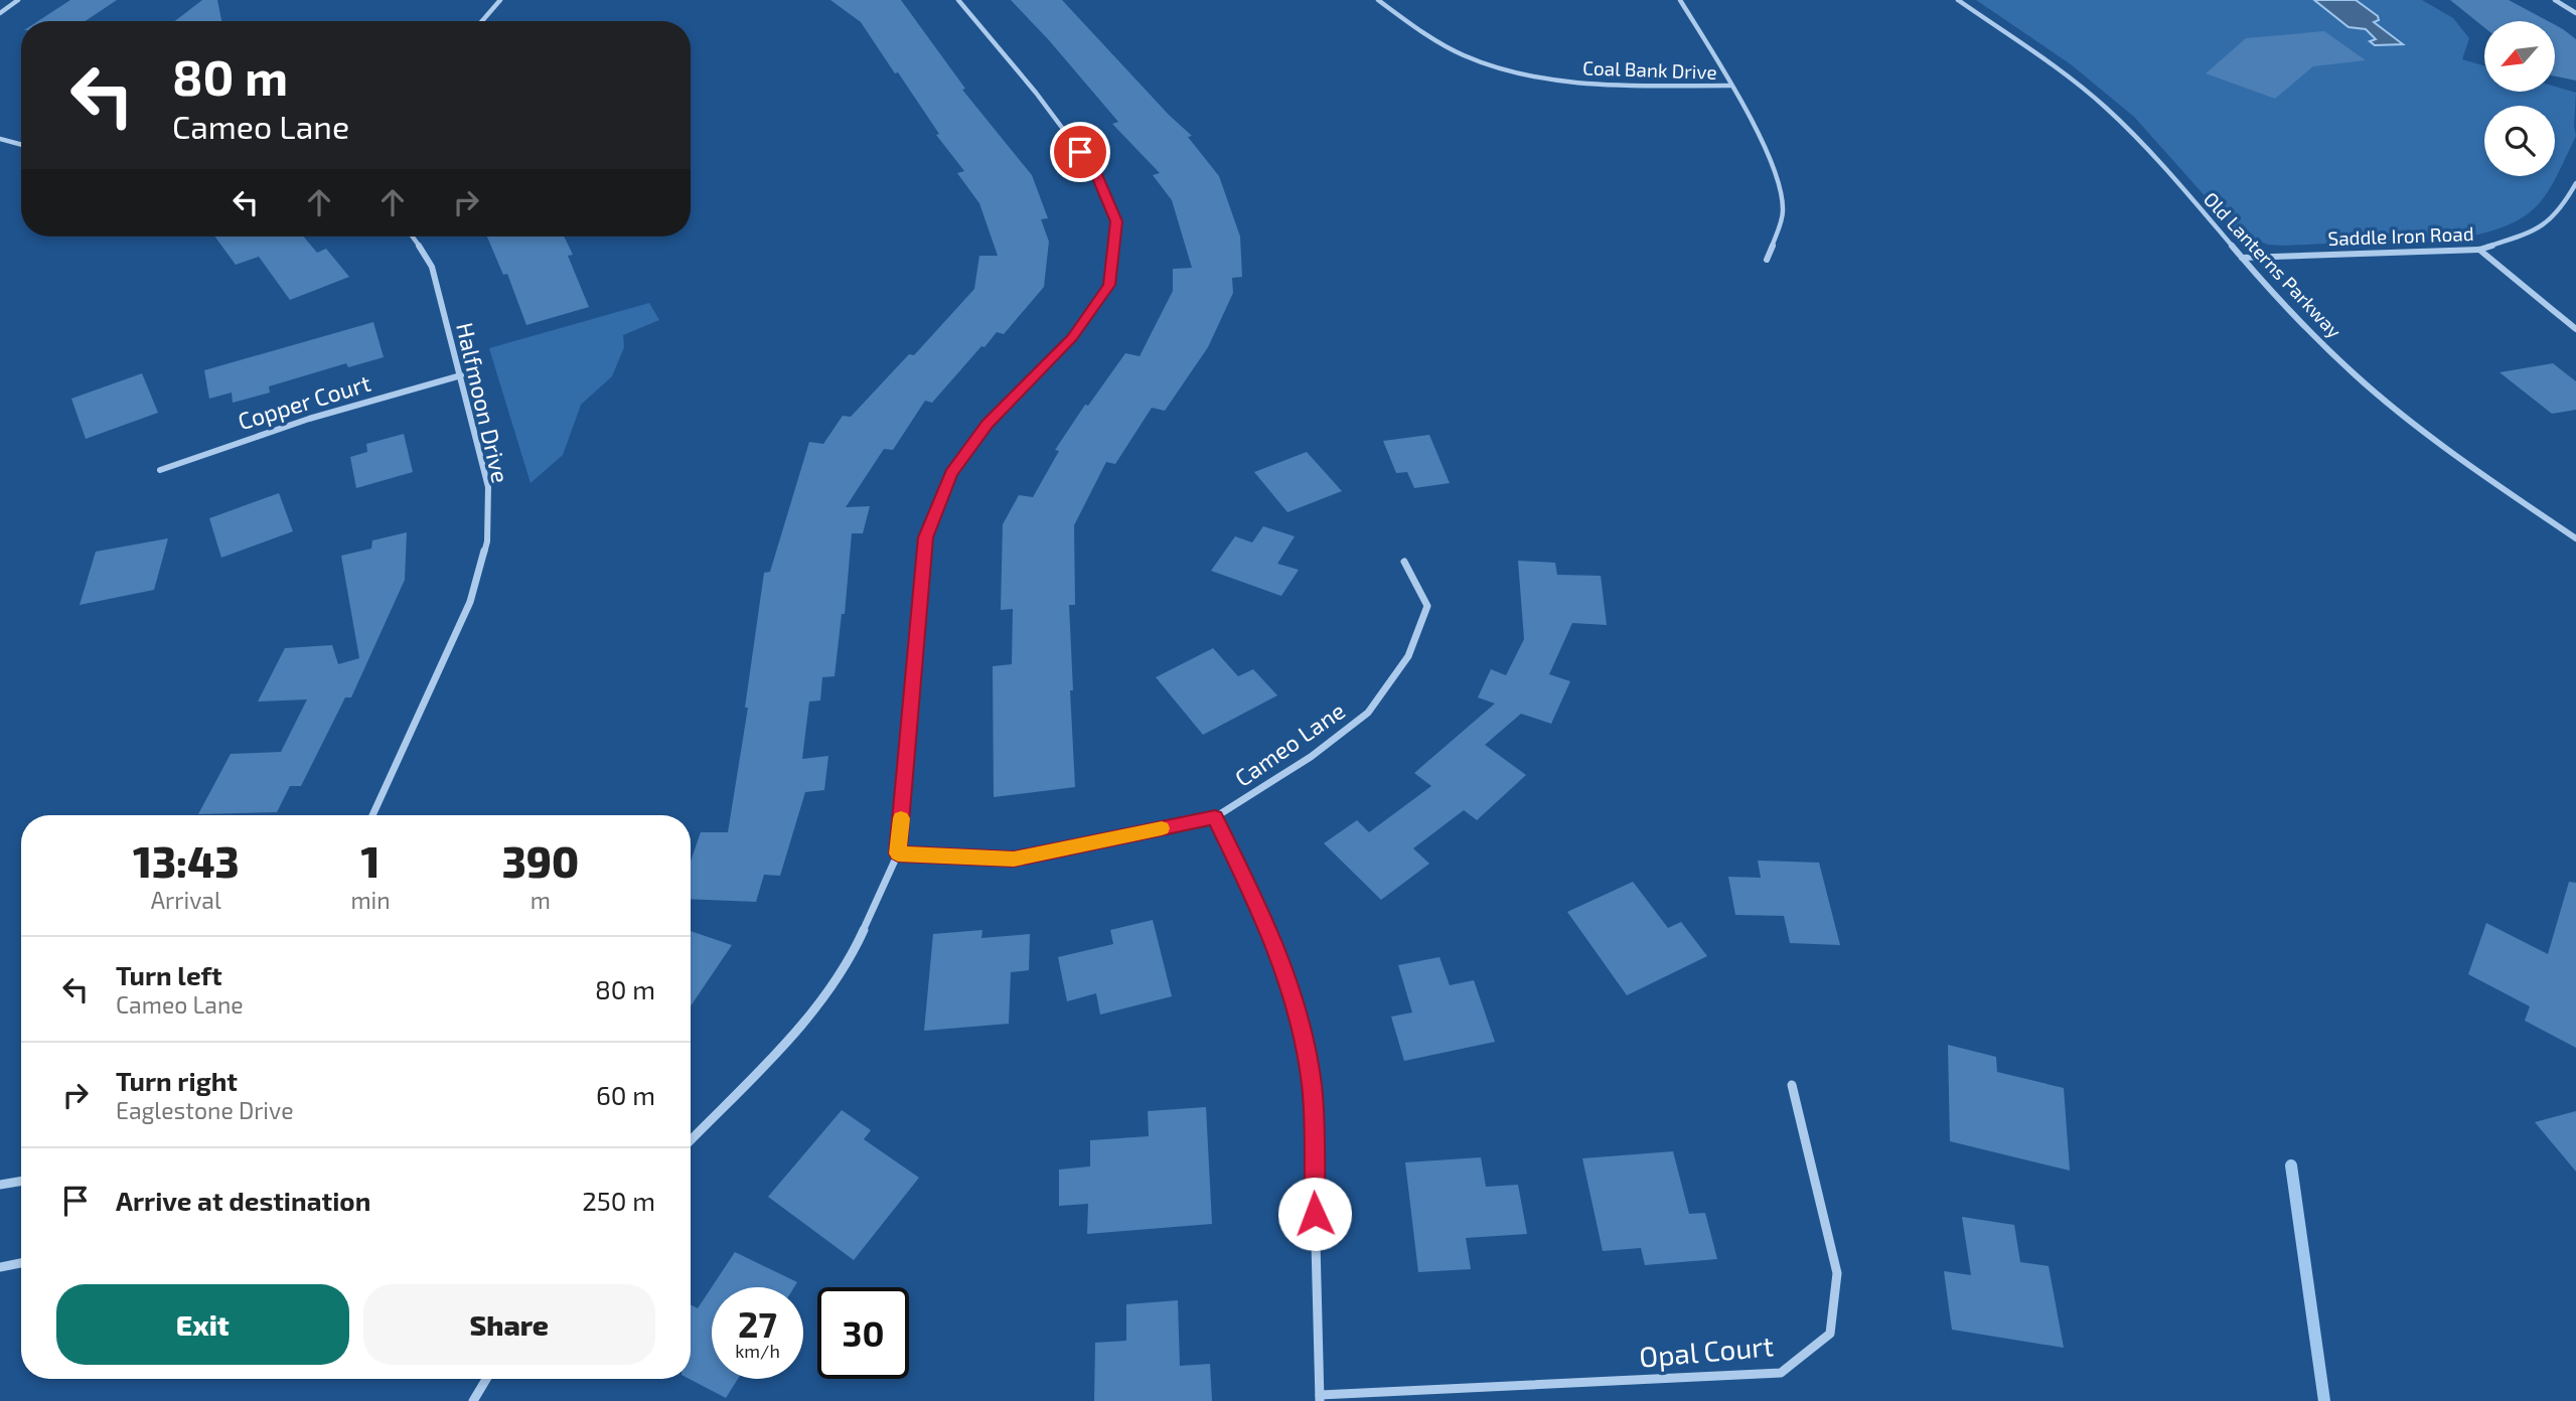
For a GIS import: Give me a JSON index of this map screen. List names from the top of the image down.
{
  "streets": {
    "street": [
      "Coal Bank Drive",
      "Saddle Iron Road",
      "Old Lanterns Parkway",
      "Copper Court",
      "Halfmoon Drive",
      "Cameo Lane",
      "Opal Court"
    ]
  },
  "crossings": [
    ["Saddle Iron Road", "Old Lanterns Parkway"],
    ["Copper Court", "Halfmoon Drive"]
  ],
  "north": "bottom left",
  "page": {
    "turn": ["80 m", "Cameo Lane"],
    "eta": [
      "13:43",
      "Arrival",
      "1",
      "min",
      "390",
      "m"
    ],
    "list": [
      {
        "name": "Turn left",
        "note": "Cameo Lane",
        "value": "80 m"
      },
      {
        "name": "Turn right",
        "note": "Eaglestone Drive",
        "value": "60 m"
      },
      {
        "name": "Arrive at destination",
        "value": "250 m"
      }
    ],
    "buttons": ["Exit", "Share"],
    "speed": "27 km/h",
    "limit": "30"
  }
}
